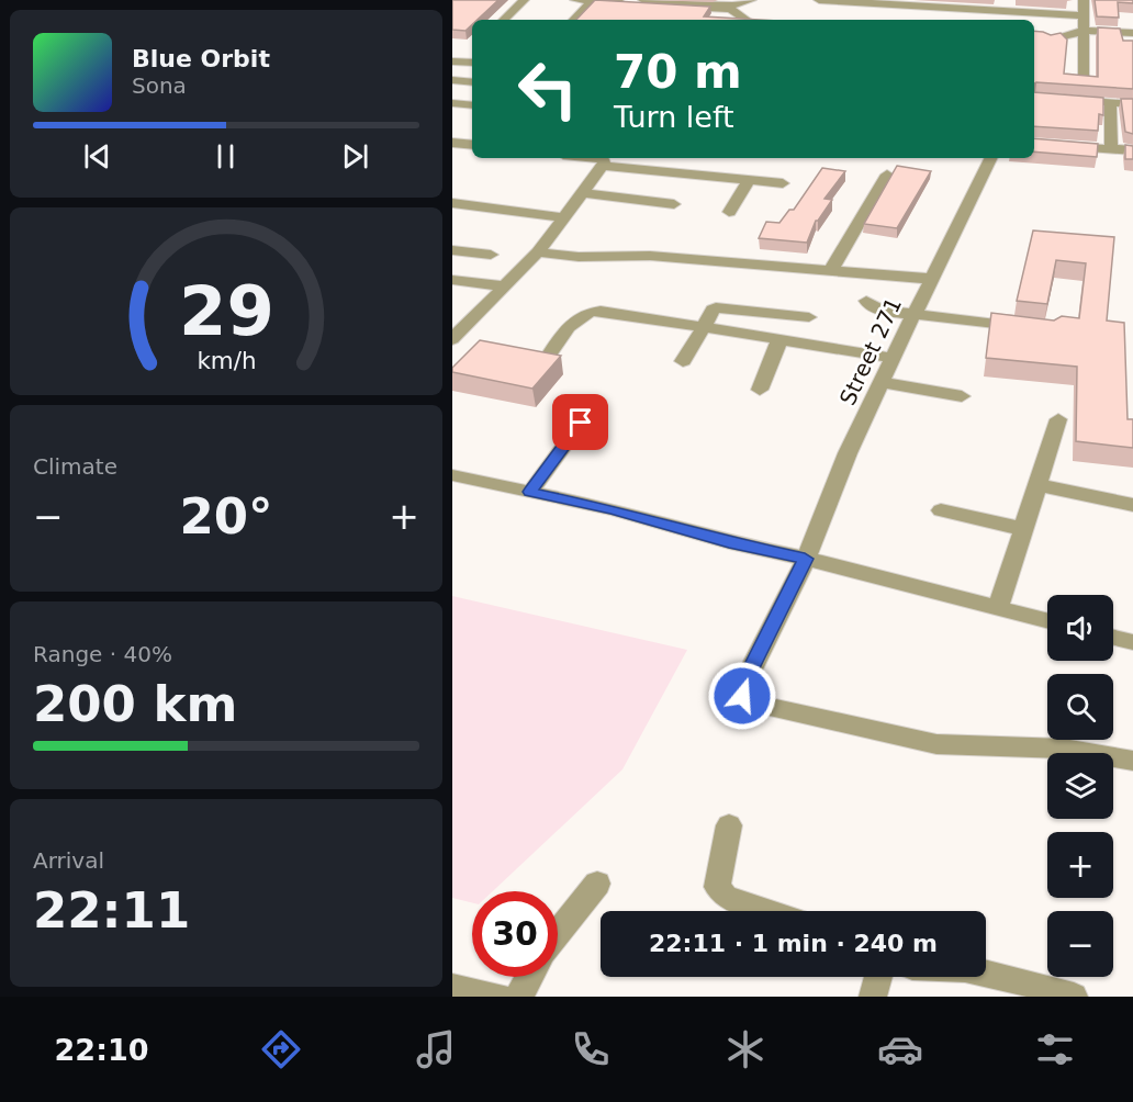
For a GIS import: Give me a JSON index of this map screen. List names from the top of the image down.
{
  "streets": {
    "street": ["Street 271"]
  },
  "page": {
    "turn": ["70 m", "Turn left"],
    "song": ["Blue Orbit", "Sona"],
    "tile": [
      "Climate",
      ["Range · 40%", "200 km"],
      ["Arrival", "22:11"]
    ],
    "heat": ["−", "20°", "+"],
    "map_buttons": ["+", "−"],
    "limit": "30",
    "trip": "22:11 · 1 min · 240 m",
    "tabs": "22:10",
    "gauge": ["29", "km/h"]
  }
}
